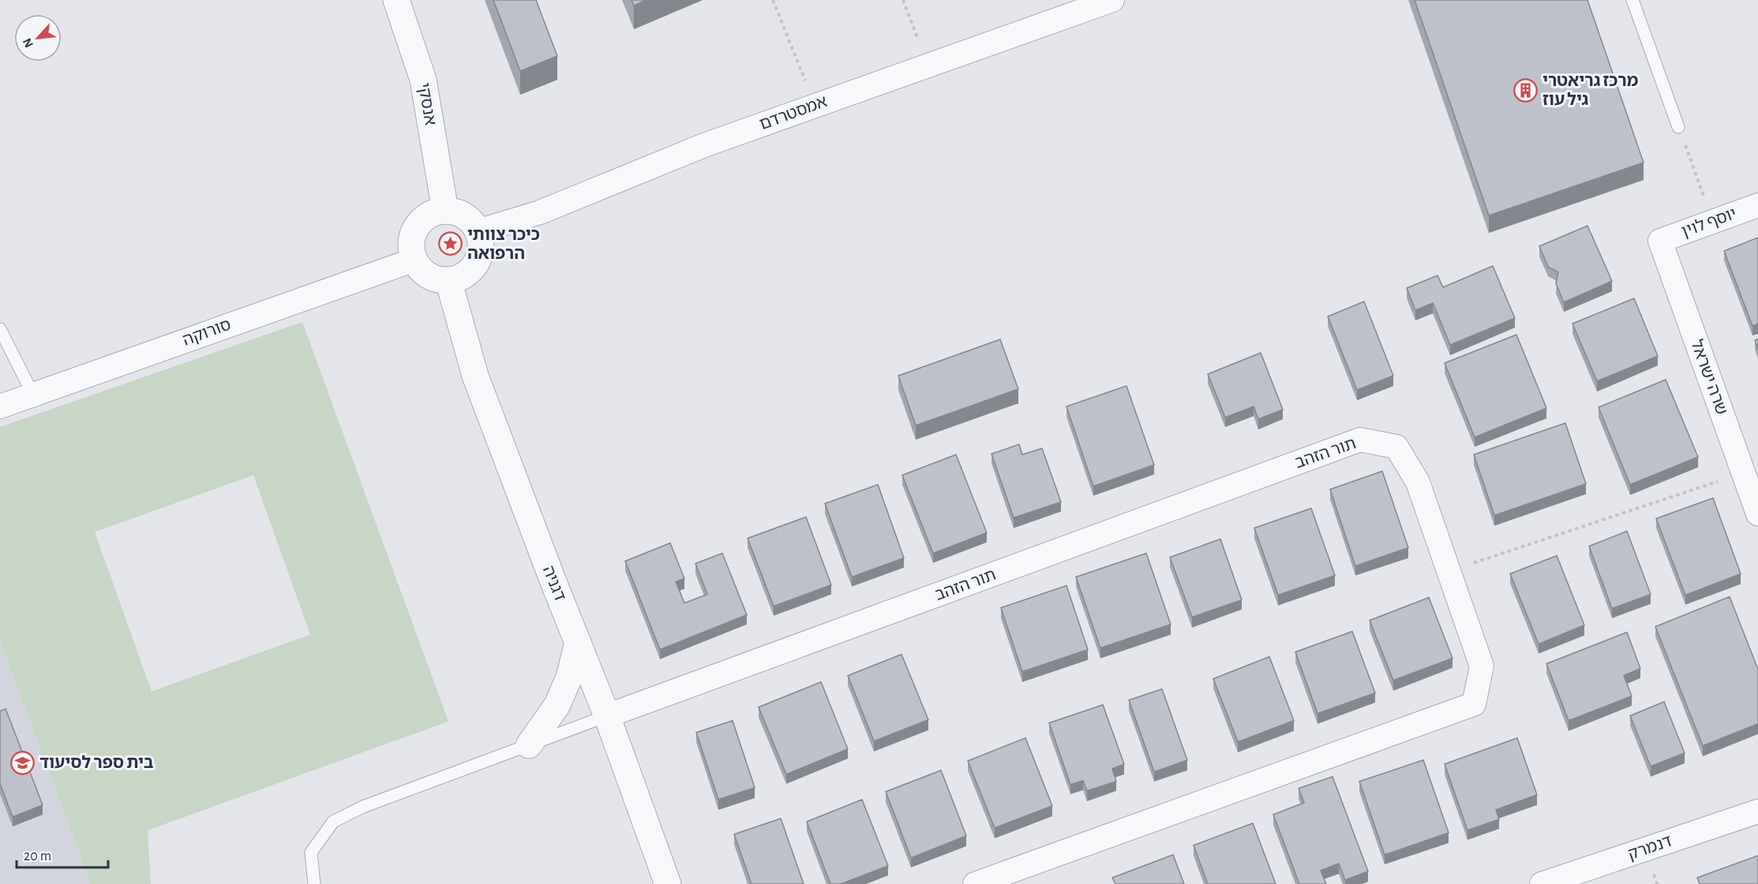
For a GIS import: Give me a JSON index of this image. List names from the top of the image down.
{
  "streets": {
    "street": [
      "אנסקי",
      "אמסטרדם",
      "יוסף לוין",
      "סורוקה",
      "שרה ישראל",
      "תור הזהב",
      "דגניה",
      "דנמרק"
    ]
  },
  "crossings": [
    ["אנסקי", "אמסטרדם"],
    ["אנסקי", "סורוקה"],
    ["אנסקי", "דגניה"],
    ["אמסטרדם", "סורוקה"],
    ["אמסטרדם", "דגניה"],
    ["יוסף לוין", "שרה ישראל"],
    ["סורוקה", "דגניה"],
    ["תור הזהב", "דגניה"]
  ],
  "places": {
    "building": ["מרכז גריאטרי גיל עוז"],
    "place": ["כיכר צוותי הרפואה"],
    "school or university": ["בית ספר לסיעוד"]
  },
  "scale_bar": "20 m",
  "north": "bottom left"
}
